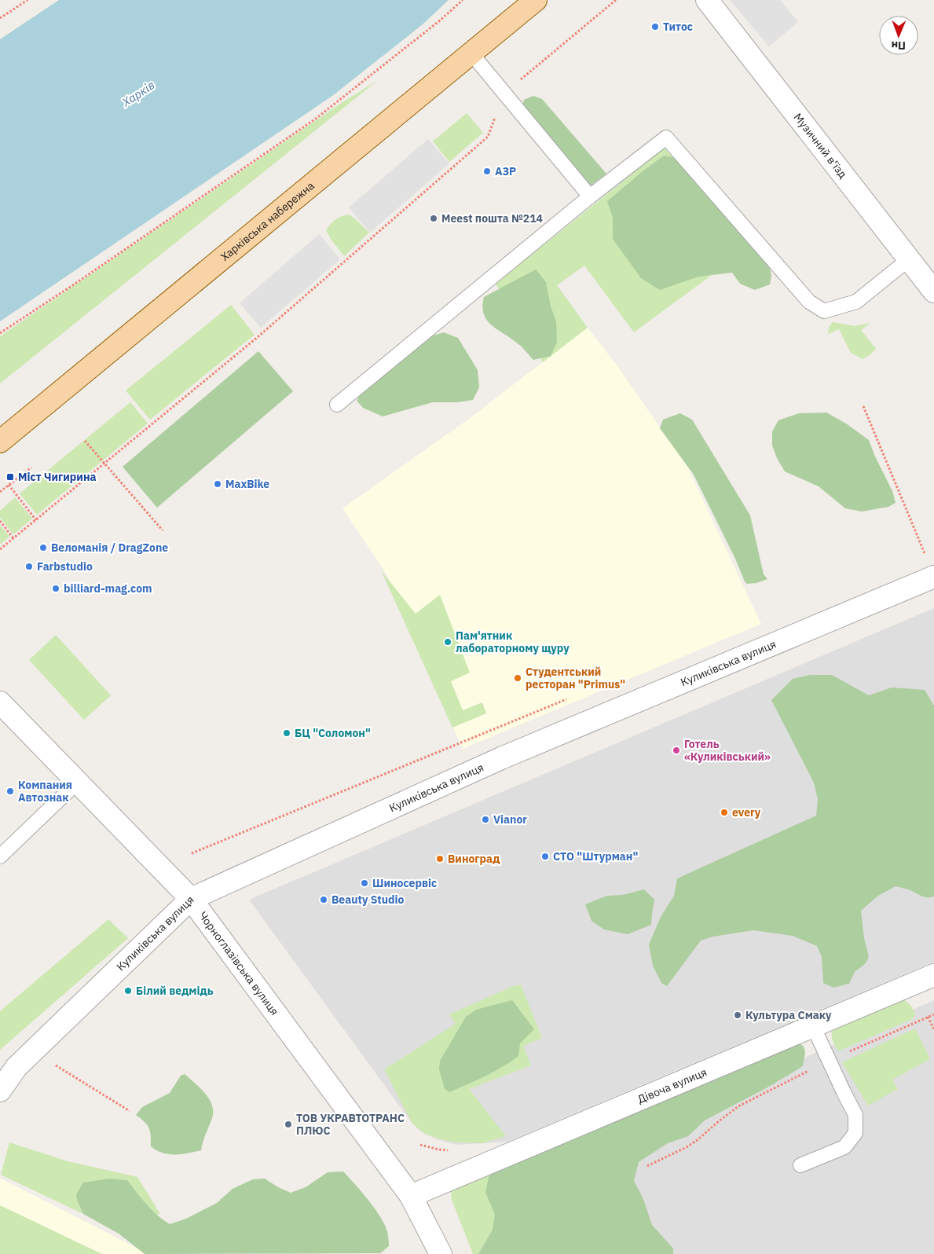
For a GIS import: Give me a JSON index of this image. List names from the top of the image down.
{
  "streets": {
    "main road": ["Харківська набережна"],
    "street": [
      "Музичний в'їзд",
      "Куликівська вулиця",
      "Чорноглазівська вулиця",
      "Дівоча вулиця"
    ]
  },
  "crossings": [
    ["Куликівська вулиця", "Чорноглазівська вулиця"],
    ["Чорноглазівська вулиця", "Дівоча вулиця"]
  ],
  "water": ["Харків"],
  "places": {
    "other": [
      "Титос",
      "АЗР",
      "Meest пошта №214",
      "MaxBike",
      "Веломанія / DragZone",
      "Farbstudio",
      "billiard-mag.com",
      "Пам'ятник лабораторному щуру",
      "Студентський ресторан \"Primus\"",
      "БЦ \"Соломон\"",
      "Готель «Куликівський»",
      "Компания Автознак",
      "every",
      "Vianor",
      "СТО \"Штурман\"",
      "Виноград",
      "Шиносервіс",
      "Beauty Studio",
      "Білий ведмідь",
      "Культура Смаку",
      "ТОВ УКРАВТОТРАНС ПЛЮС"
    ],
    "transit": ["Міст Чигирина"]
  },
  "north": "bottom"
}
